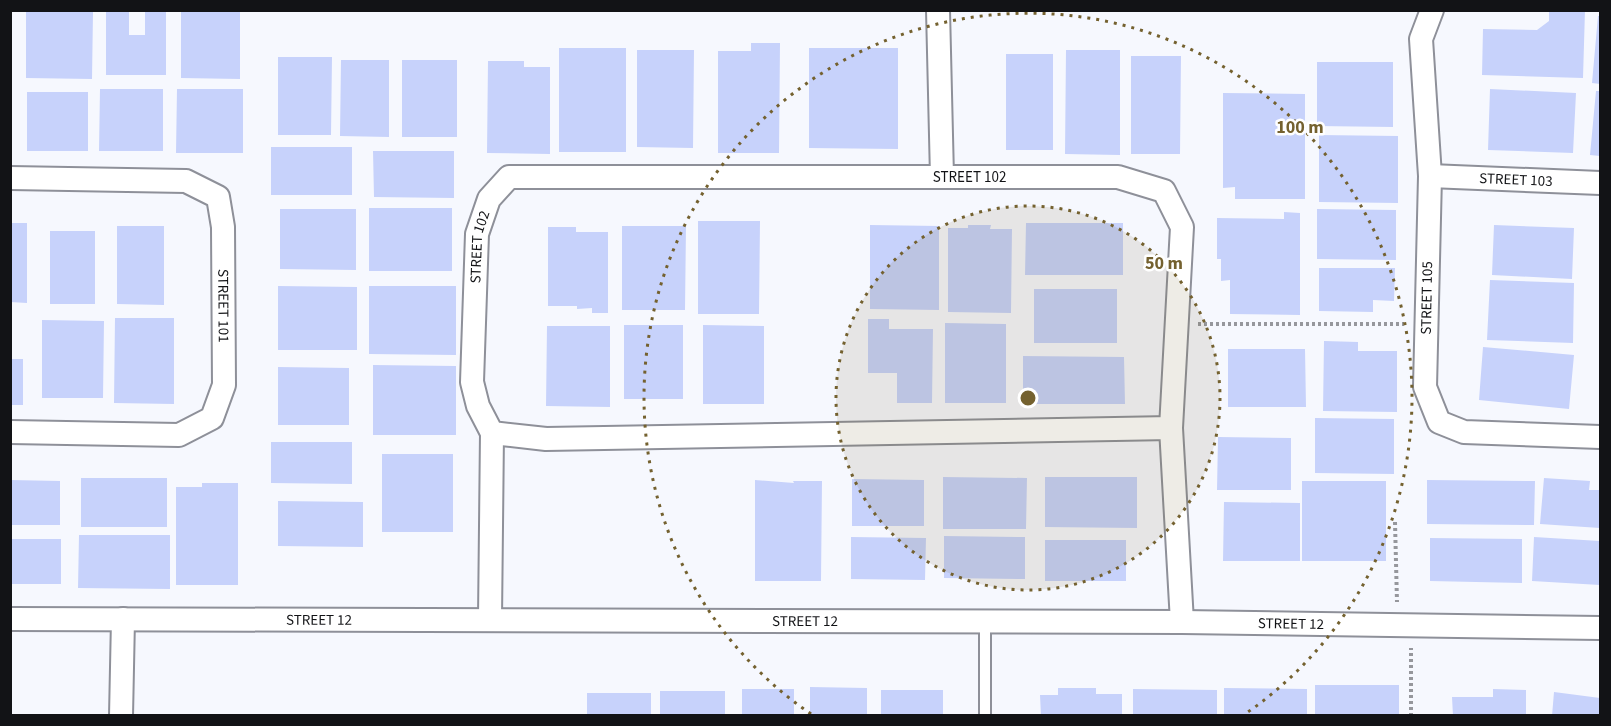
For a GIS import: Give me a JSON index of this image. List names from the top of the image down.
{
  "streets": {
    "street": [
      "STREET 102",
      "STREET 103",
      "STREET 105",
      "STREET 101",
      "STREET 12"
    ]
  },
  "crossings": [
    ["STREET 102", "STREET 12"],
    ["STREET 103", "STREET 105"]
  ],
  "rings": ["100 m", "50 m"]
}
